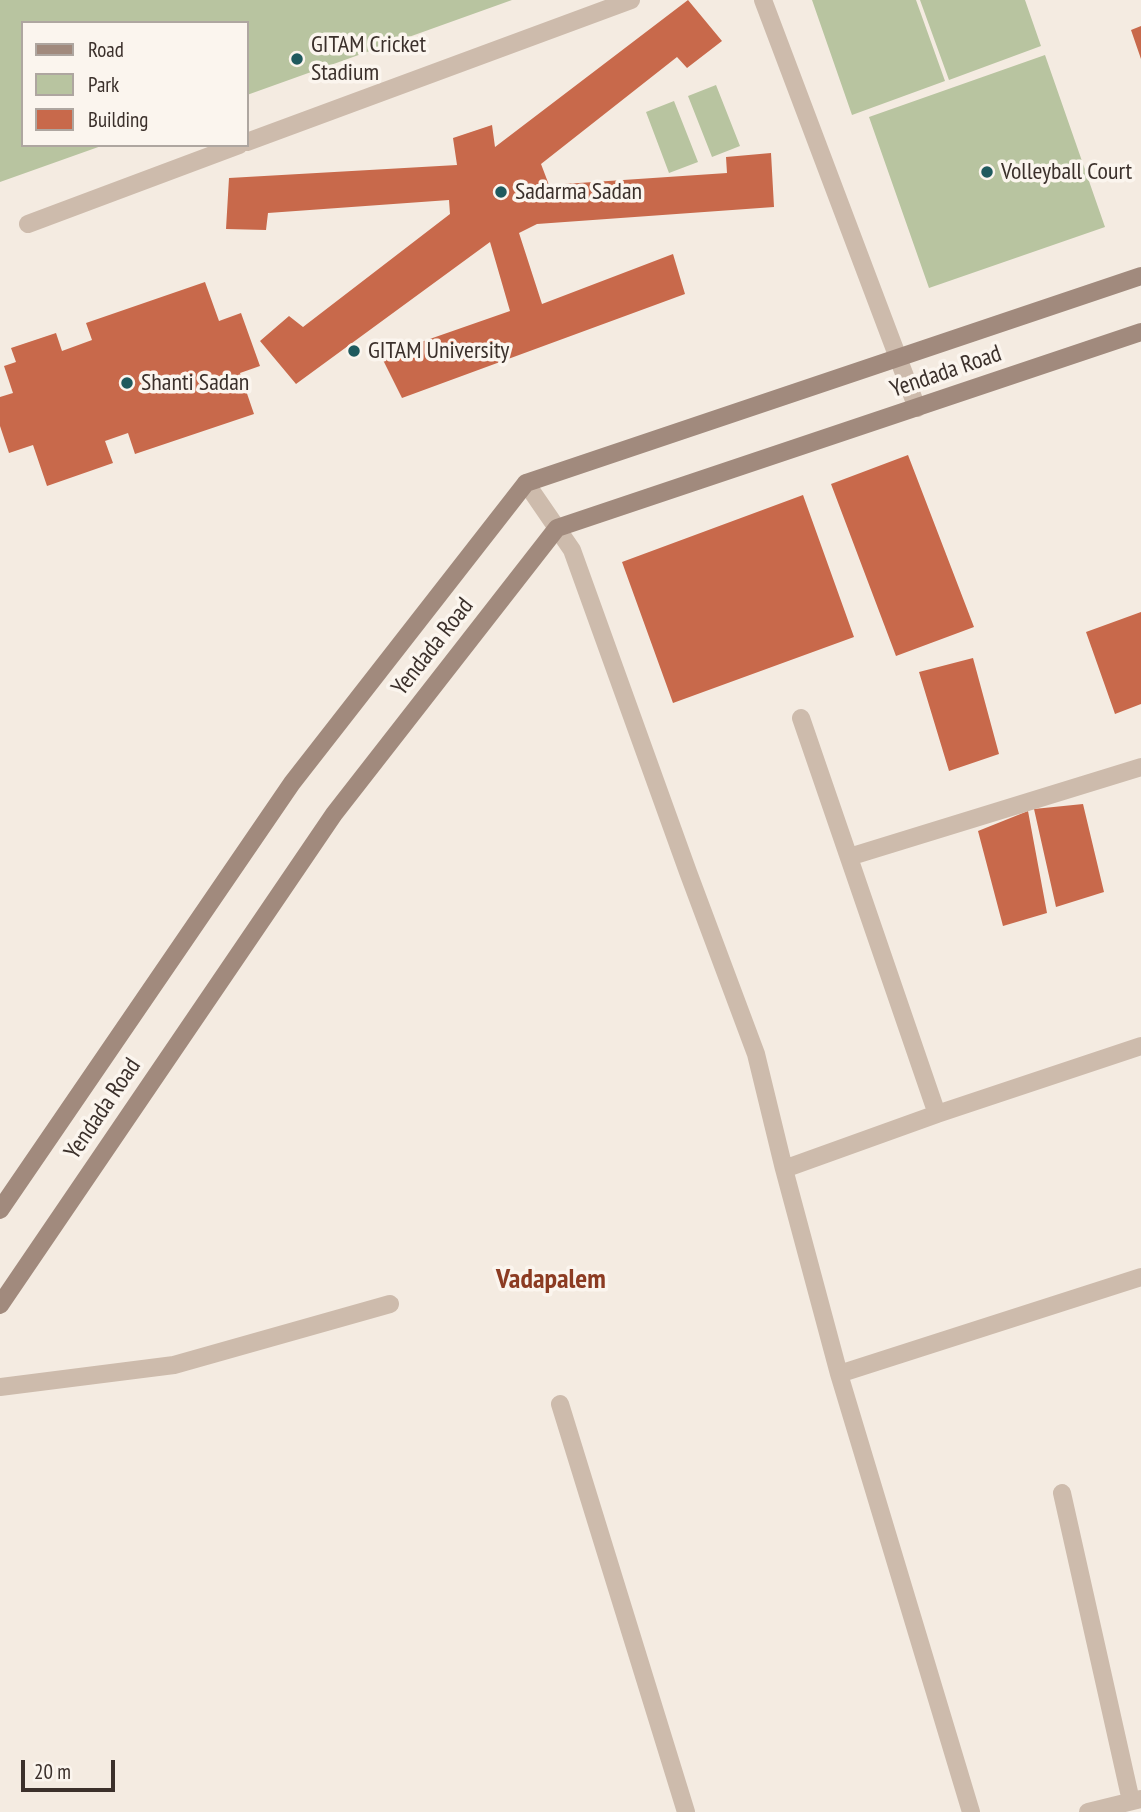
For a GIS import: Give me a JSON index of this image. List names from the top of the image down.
{
  "streets": {
    "main road": ["Yendada Road"]
  },
  "districts": ["Vadapalem"],
  "places": [
    "GITAM Cricket Stadium",
    "Volleyball Court",
    "Sadarma Sadan",
    "GITAM University",
    "Shanti Sadan"
  ],
  "legend": ["Road", "Park", "Building"],
  "scale_bar": "20 m"
}
